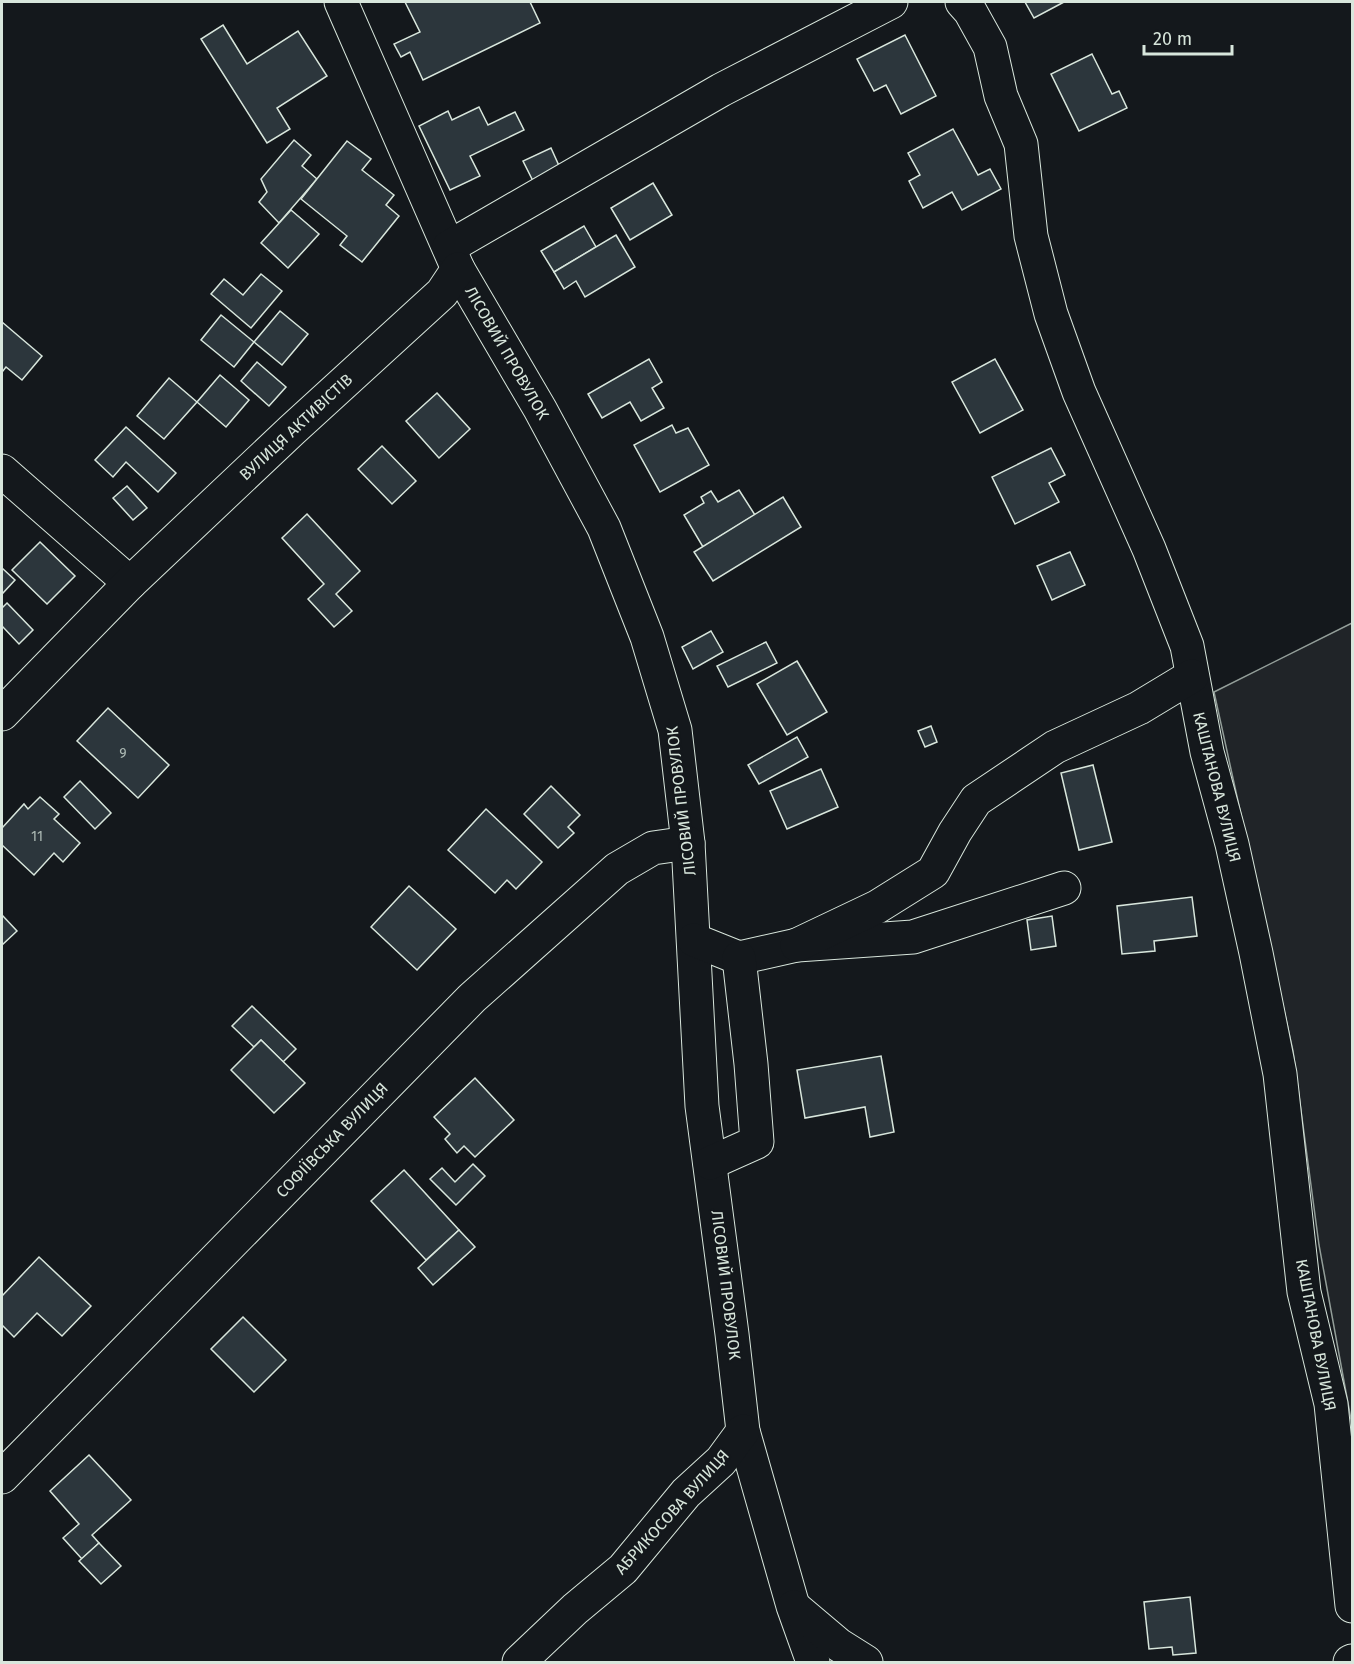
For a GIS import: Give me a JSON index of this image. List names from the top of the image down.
{
  "streets": {
    "street": [
      "ЛІСОВИЙ ПРОВУЛОК",
      "ВУЛИЦЯ АКТИВІСТІВ",
      "КАШТАНОВА ВУЛИЦЯ",
      "СОФІЇВСЬКА ВУЛИЦЯ",
      "АБРИКОСОВА ВУЛИЦЯ"
    ]
  },
  "crossings": [
    ["ЛІСОВИЙ ПРОВУЛОК", "ВУЛИЦЯ АКТИВІСТІВ"],
    ["ЛІСОВИЙ ПРОВУЛОК", "СОФІЇВСЬКА ВУЛИЦЯ"],
    ["ЛІСОВИЙ ПРОВУЛОК", "АБРИКОСОВА ВУЛИЦЯ"]
  ],
  "house_numbers": ["9", "11"],
  "scale_bar": "20 m"
}
